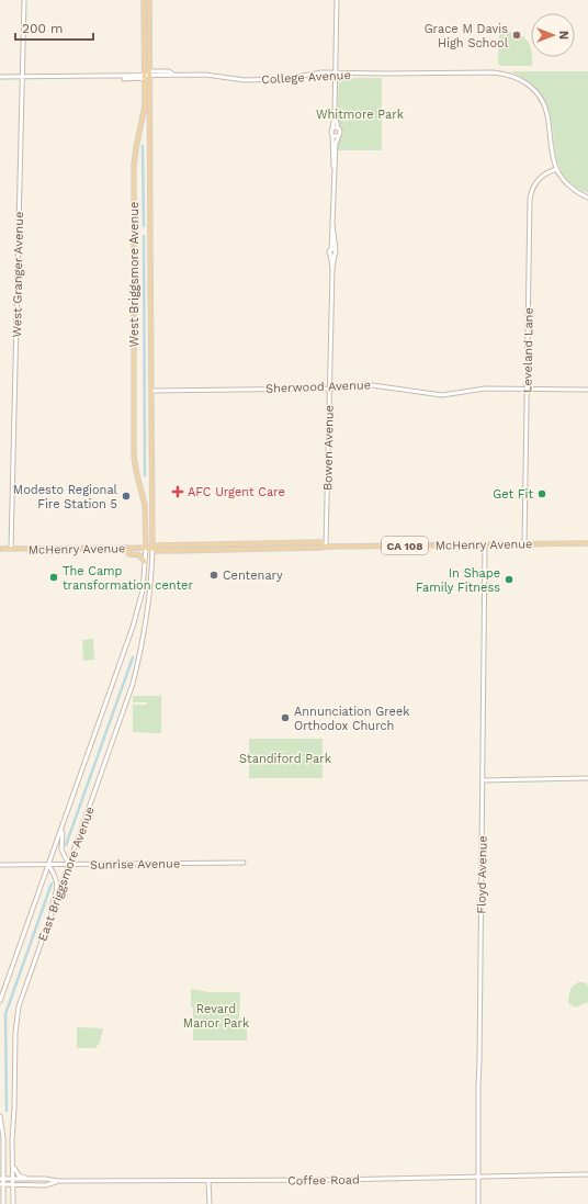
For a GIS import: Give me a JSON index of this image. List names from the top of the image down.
{
  "streets": {
    "main road": ["West Briggsmore Avenue", "McHenry Avenue", "CA 108"],
    "street": [
      "College Avenue",
      "West Granger Avenue",
      "Leveland Lane",
      "Sherwood Avenue",
      "Bowen Avenue",
      "Sunrise Avenue",
      "East Briggsmore Avenue",
      "Floyd Avenue",
      "Coffee Road"
    ]
  },
  "crossings": [
    ["College Avenue", "West Granger Avenue"],
    ["College Avenue", "West Briggsmore Avenue"],
    ["College Avenue", "Leveland Lane"],
    ["West Granger Avenue", "McHenry Avenue"],
    ["West Briggsmore Avenue", "Sherwood Avenue"],
    ["West Briggsmore Avenue", "McHenry Avenue"],
    ["West Briggsmore Avenue", "East Briggsmore Avenue"],
    ["Leveland Lane", "Sherwood Avenue"],
    ["Leveland Lane", "McHenry Avenue"],
    ["Sherwood Avenue", "Bowen Avenue"],
    ["Bowen Avenue", "McHenry Avenue"],
    ["McHenry Avenue", "East Briggsmore Avenue"],
    ["McHenry Avenue", "Floyd Avenue"],
    ["Sunrise Avenue", "East Briggsmore Avenue"],
    ["East Briggsmore Avenue", "Coffee Road"],
    ["Floyd Avenue", "Coffee Road"]
  ],
  "parks": ["Whitmore Park", "Standiford Park", "Revard Manor Park"],
  "places": {
    "other": [
      "Grace M Davis High School",
      "Get Fit",
      "Modesto Regional Fire Station 5",
      "Centenary",
      "The Camp transformation center",
      "In Shape Family Fitness",
      "Annunciation Greek Orthodox Church"
    ],
    "health": ["AFC Urgent Care"]
  },
  "scale_bar": "200 m",
  "north": "right"
}
